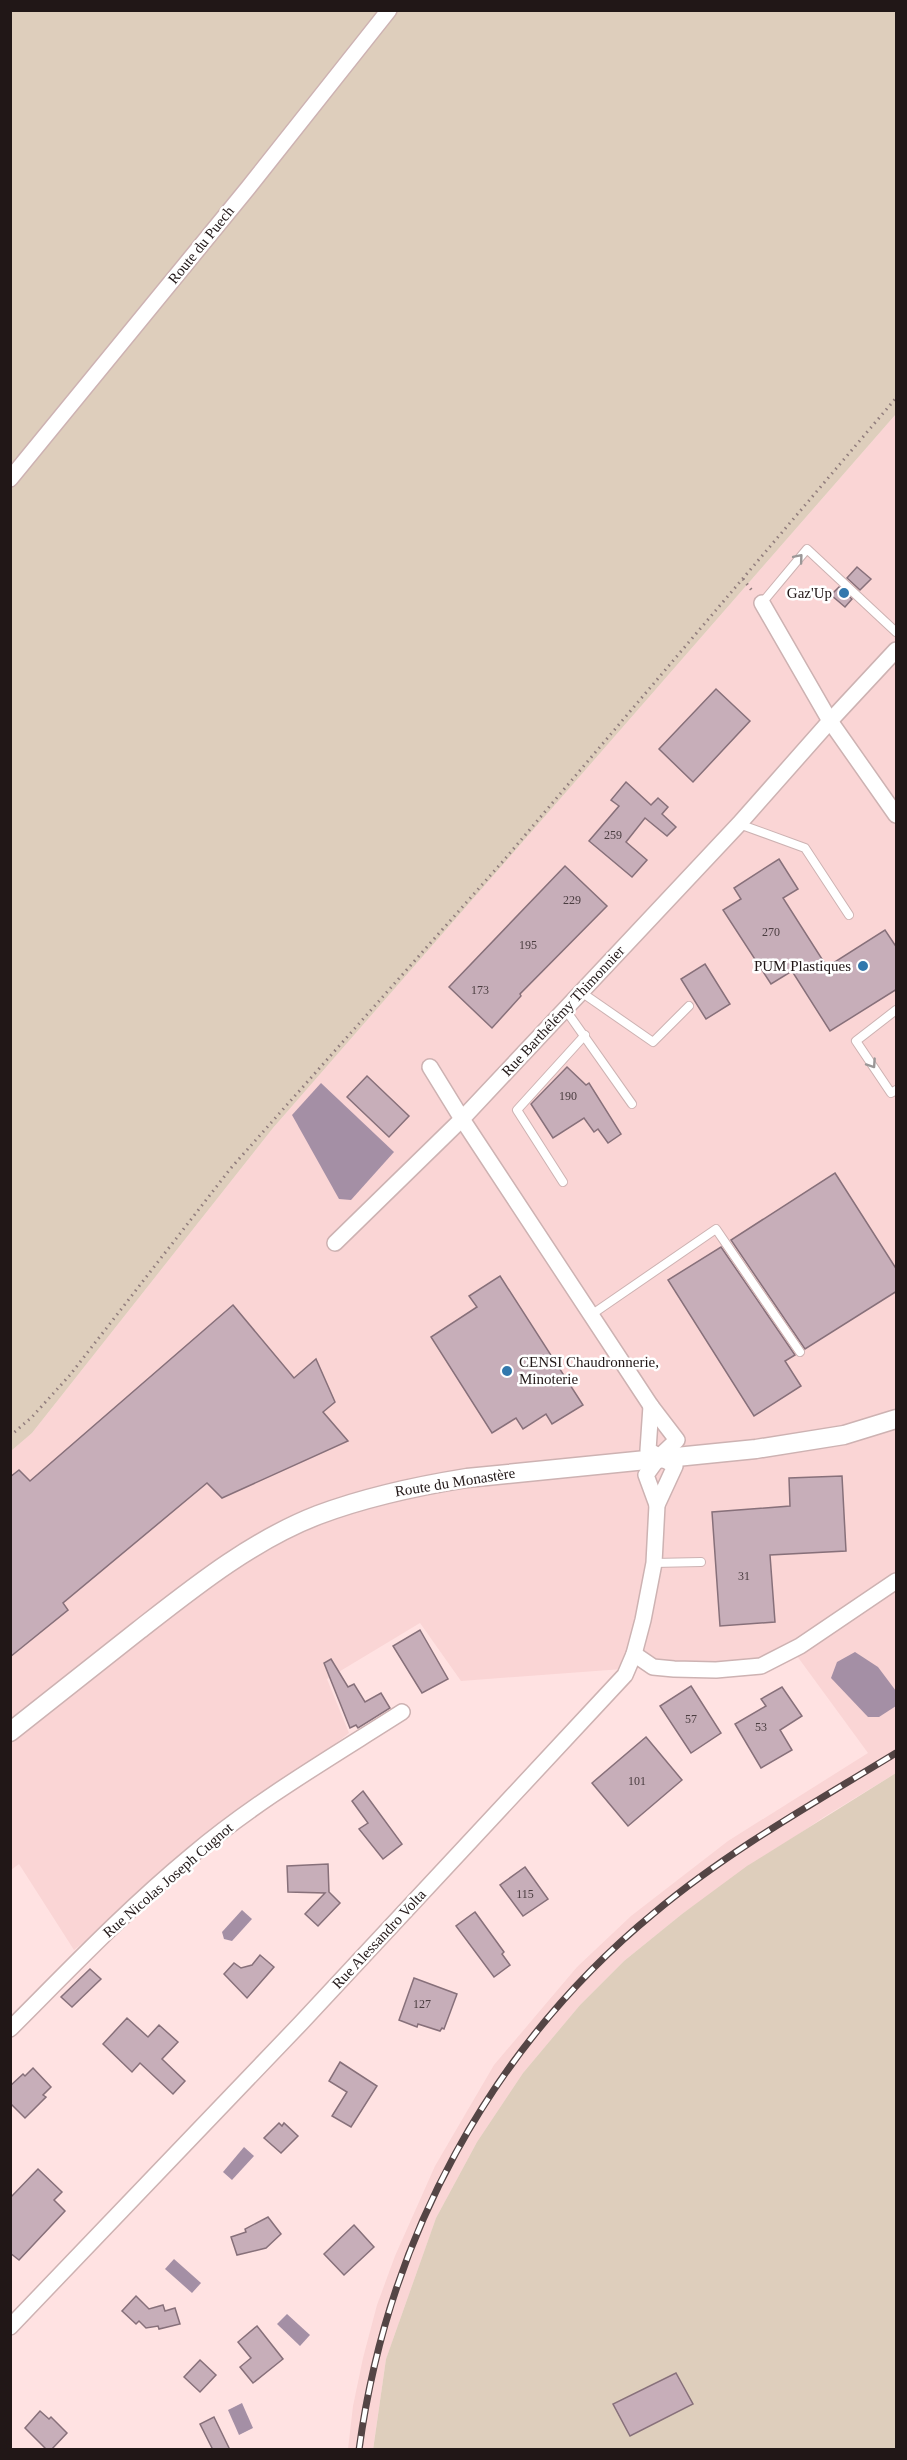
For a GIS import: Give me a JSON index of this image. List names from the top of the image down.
{
  "streets": {
    "street": [
      "Route du Puech",
      "Rue Barthélémy Thimonnier",
      "Route du Monastère",
      "Rue Nicolas Joseph Cugnot",
      "Rue Alessandro Volta"
    ]
  },
  "crossings": [
    ["Route du Monastère", "Rue Alessandro Volta"]
  ],
  "places": ["Gaz'Up", "PUM Plastiques", "CENSI Chaudronnerie, Minoterie"],
  "house_numbers": [
    "259",
    "229",
    "270",
    "195",
    "173",
    "190",
    "31",
    "57",
    "53",
    "101",
    "115",
    "127"
  ]
}
